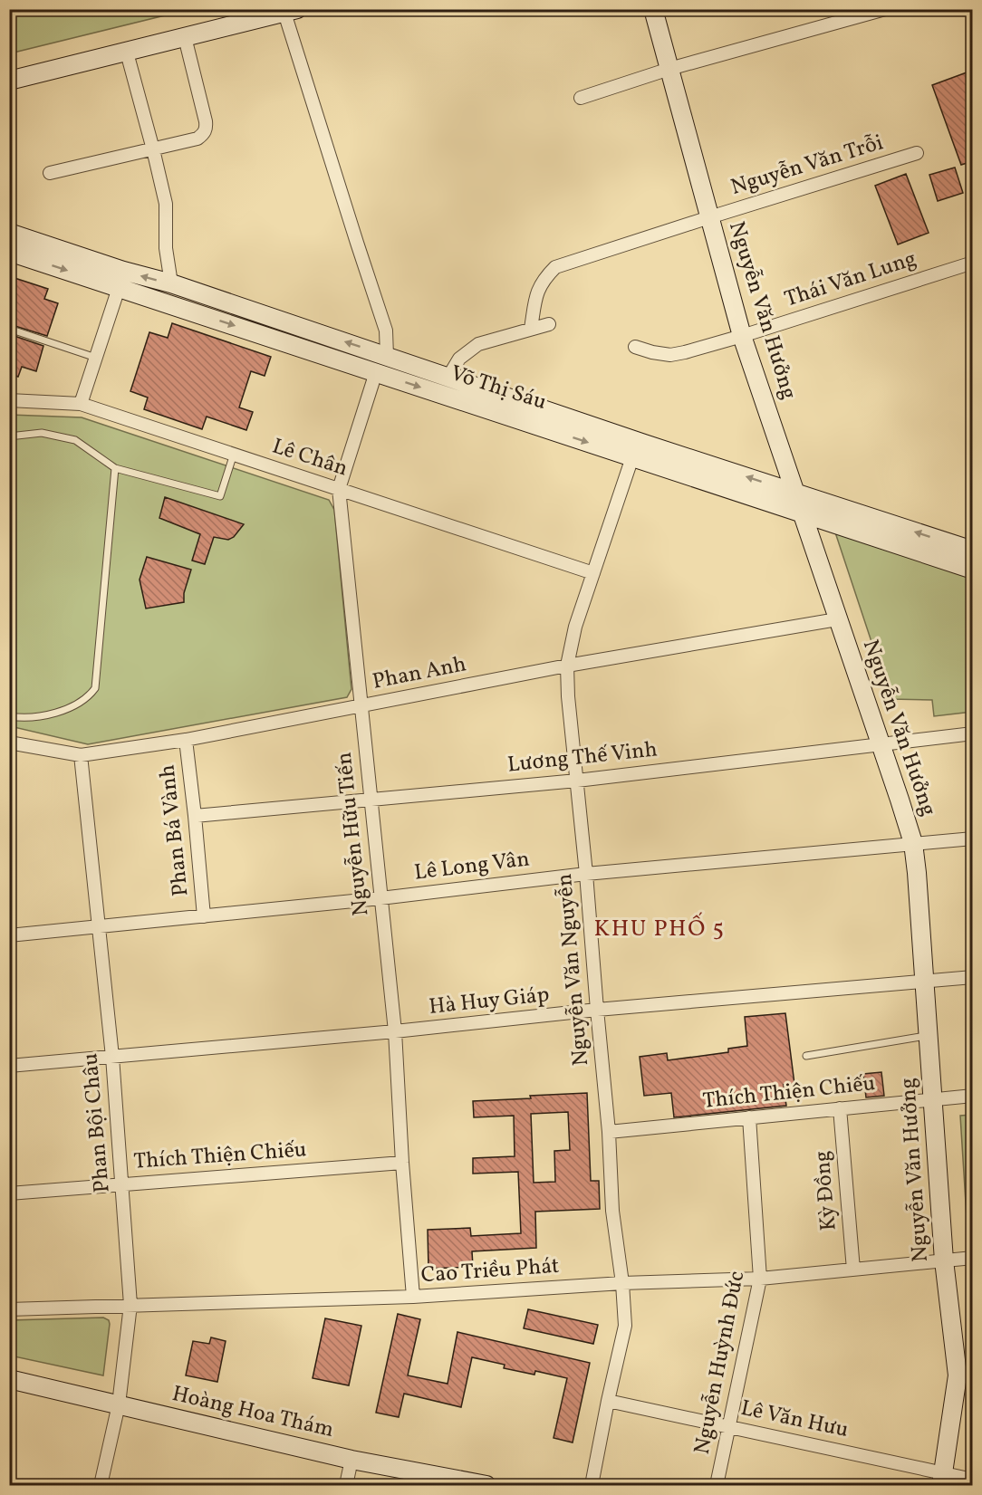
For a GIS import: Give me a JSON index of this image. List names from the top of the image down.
{
  "streets": {
    "street": [
      "Nguyễn Văn Trỗi",
      "Thái Văn Lung",
      "Nguyễn Văn Hưởng",
      "Võ Thị Sáu",
      "Lê Chân",
      "Phan Anh",
      "Lương Thế Vinh",
      "Phan Bá Vành",
      "Nguyễn Hữu Tiến",
      "Lê Long Vân",
      "Nguyễn Văn Nguyễn",
      "Hà Huy Giáp",
      "Thích Thiện Chiếu",
      "Phan Bội Châu",
      "Kỳ Đồng",
      "Cao Triều Phát",
      "Nguyễn Huỳnh Đức",
      "Hoàng Hoa Thám",
      "Lê Văn Hưu"
    ]
  },
  "crossings": [
    ["Nguyễn Văn Trỗi", "Nguyễn Văn Hưởng"],
    ["Thái Văn Lung", "Nguyễn Văn Hưởng"],
    ["Nguyễn Văn Hưởng", "Võ Thị Sáu"],
    ["Nguyễn Văn Hưởng", "Phan Anh"],
    ["Nguyễn Văn Hưởng", "Lương Thế Vinh"],
    ["Nguyễn Văn Hưởng", "Lê Long Vân"],
    ["Nguyễn Văn Hưởng", "Hà Huy Giáp"],
    ["Nguyễn Văn Hưởng", "Thích Thiện Chiếu"],
    ["Nguyễn Văn Hưởng", "Cao Triều Phát"],
    ["Nguyễn Văn Hưởng", "Lê Văn Hưu"],
    ["Võ Thị Sáu", "Nguyễn Hữu Tiến"],
    ["Võ Thị Sáu", "Nguyễn Văn Nguyễn"],
    ["Lê Chân", "Nguyễn Hữu Tiến"],
    ["Lê Chân", "Nguyễn Văn Nguyễn"],
    ["Phan Anh", "Phan Bá Vành"],
    ["Phan Anh", "Nguyễn Hữu Tiến"],
    ["Phan Anh", "Nguyễn Văn Nguyễn"],
    ["Phan Anh", "Phan Bội Châu"],
    ["Lương Thế Vinh", "Phan Bá Vành"],
    ["Lương Thế Vinh", "Nguyễn Hữu Tiến"],
    ["Lương Thế Vinh", "Nguyễn Văn Nguyễn"],
    ["Phan Bá Vành", "Lê Long Vân"],
    ["Nguyễn Hữu Tiến", "Lê Long Vân"],
    ["Nguyễn Hữu Tiến", "Hà Huy Giáp"],
    ["Nguyễn Hữu Tiến", "Thích Thiện Chiếu"],
    ["Nguyễn Hữu Tiến", "Cao Triều Phát"],
    ["Lê Long Vân", "Nguyễn Văn Nguyễn"],
    ["Lê Long Vân", "Phan Bội Châu"],
    ["Nguyễn Văn Nguyễn", "Hà Huy Giáp"],
    ["Nguyễn Văn Nguyễn", "Thích Thiện Chiếu"],
    ["Nguyễn Văn Nguyễn", "Cao Triều Phát"],
    ["Nguyễn Văn Nguyễn", "Lê Văn Hưu"],
    ["Hà Huy Giáp", "Phan Bội Châu"],
    ["Thích Thiện Chiếu", "Phan Bội Châu"],
    ["Thích Thiện Chiếu", "Kỳ Đồng"],
    ["Thích Thiện Chiếu", "Nguyễn Huỳnh Đức"],
    ["Phan Bội Châu", "Cao Triều Phát"],
    ["Phan Bội Châu", "Hoàng Hoa Thám"],
    ["Kỳ Đồng", "Cao Triều Phát"],
    ["Cao Triều Phát", "Nguyễn Huỳnh Đức"],
    ["Nguyễn Huỳnh Đức", "Lê Văn Hưu"]
  ],
  "districts": ["KHU PHỐ 5"]
}
